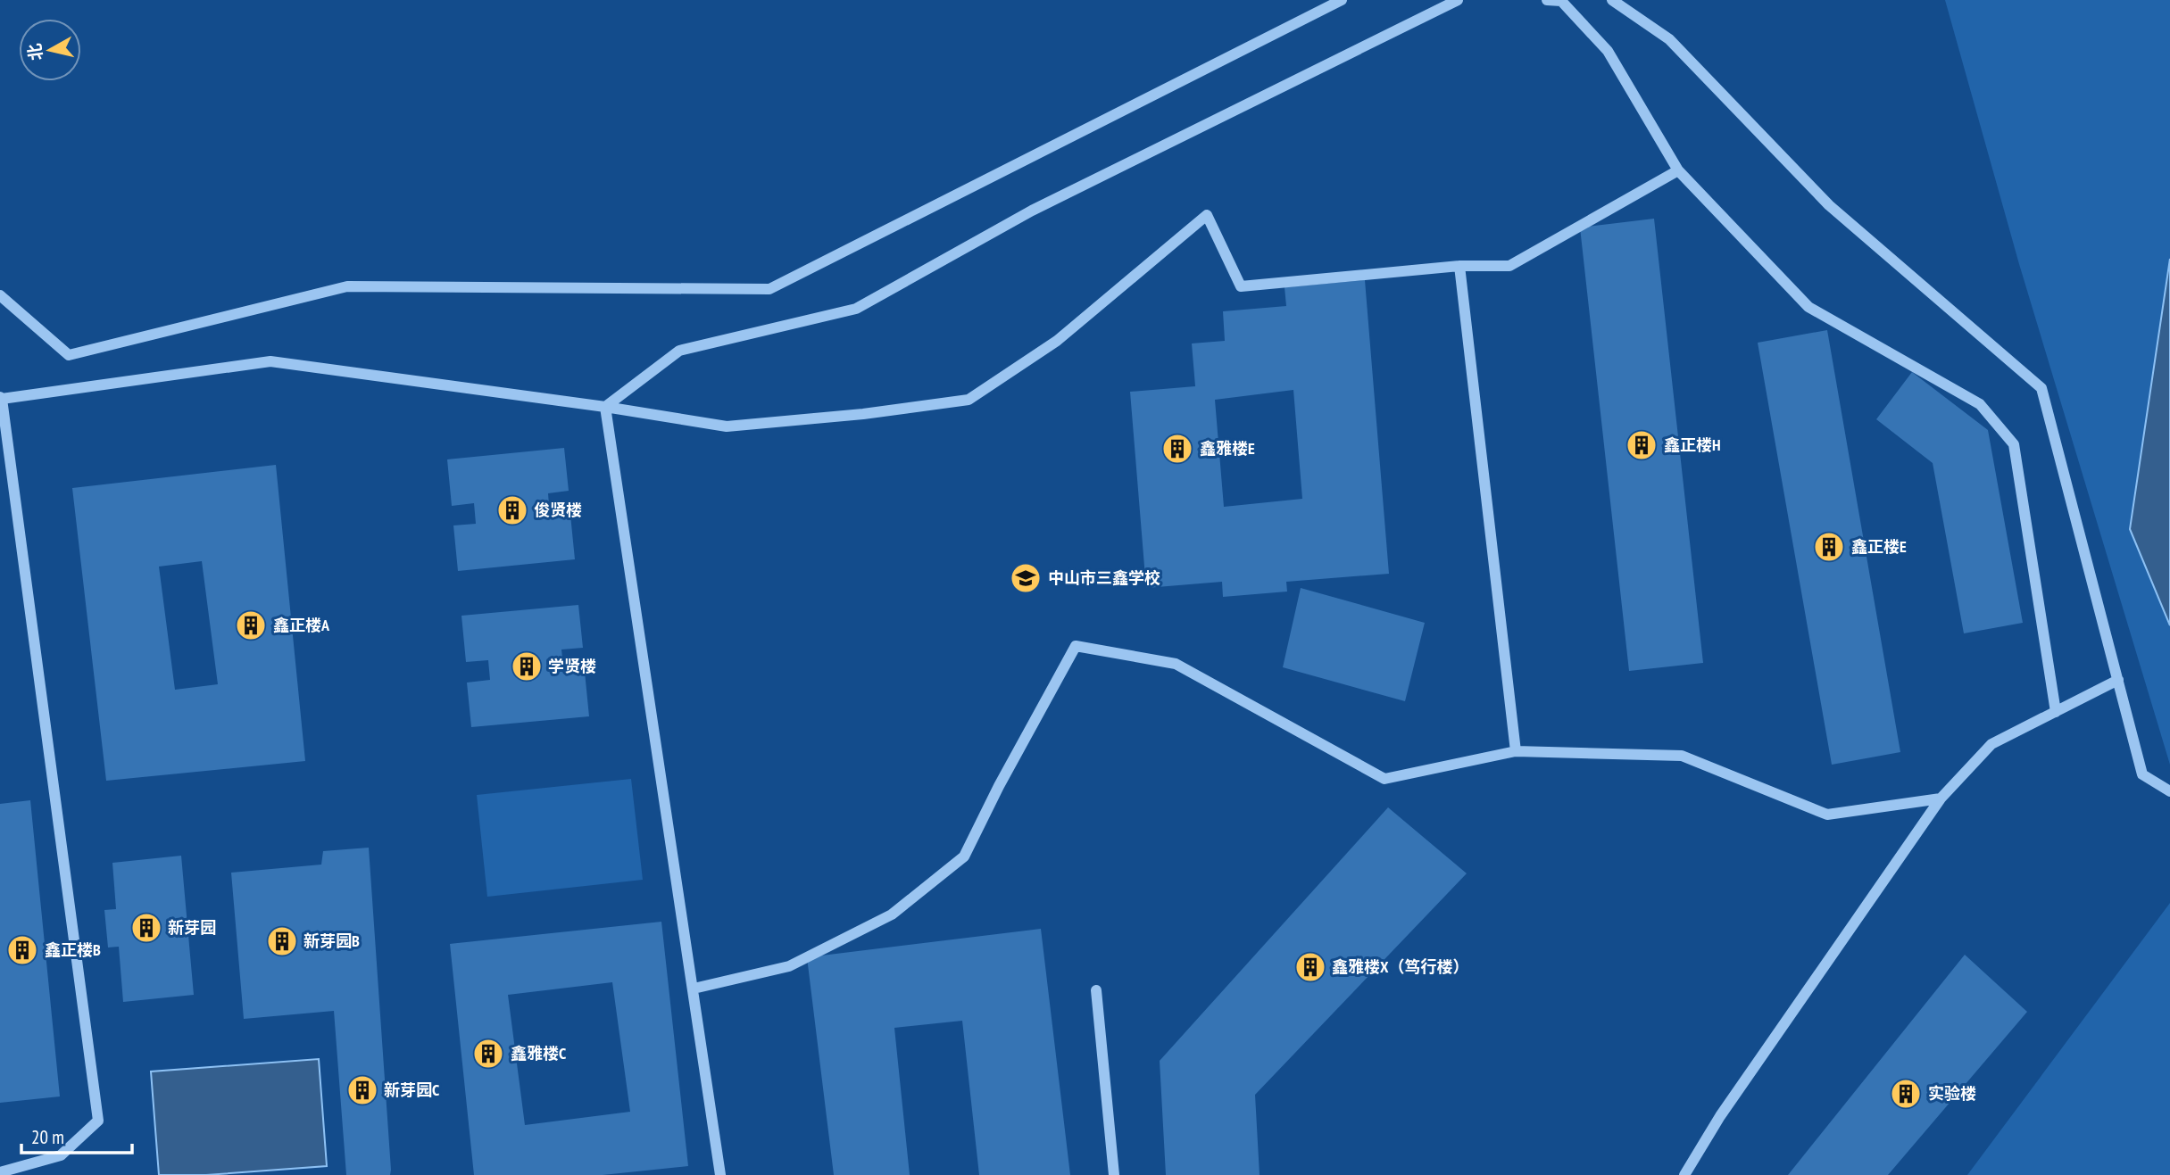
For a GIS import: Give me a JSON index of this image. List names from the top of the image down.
{
  "places": {
    "building": [
      "鑫正楼H",
      "鑫雅楼E",
      "俊贤楼",
      "鑫正楼E",
      "鑫正楼A",
      "学贤楼",
      "新芽园",
      "新芽园B",
      "鑫正楼B",
      "鑫雅楼X（笃行楼）",
      "鑫雅楼C",
      "新芽园C",
      "实验楼"
    ],
    "school or university": ["中山市三鑫学校"]
  },
  "scale_bar": "20 m",
  "north": "left"
}
